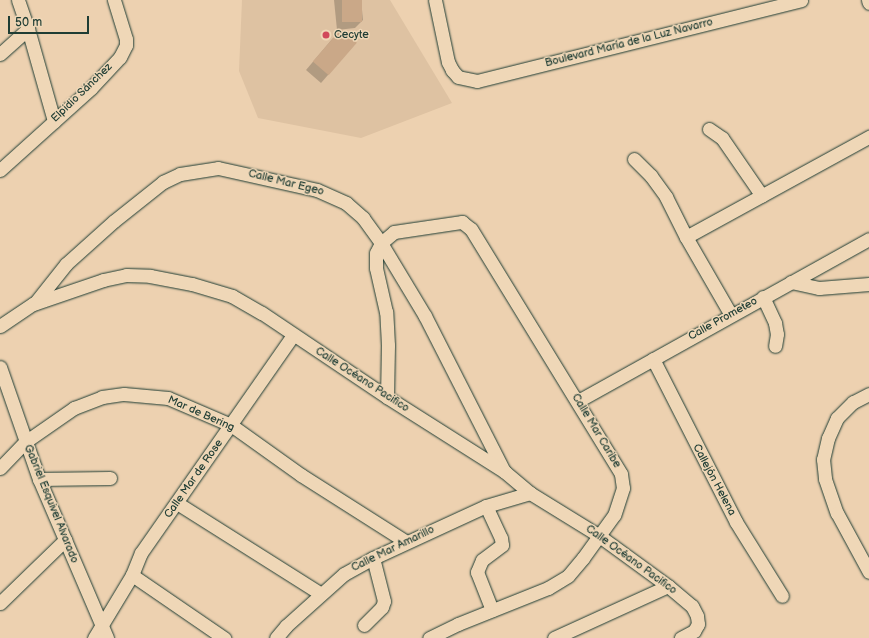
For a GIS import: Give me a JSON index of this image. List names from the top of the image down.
{
  "streets": {
    "street": [
      "Boulevard María de la Luz Navarro",
      "Elpidio Sánchez",
      "Calle Mar Egeo",
      "Calle Prometeo",
      "Calle Océano Pacifico",
      "Mar de Bering",
      "Calle Mar Caribe",
      "Calle Mar de Rose",
      "Callejón Helena",
      "Gabriel Esquivel Alvarado",
      "Calle Mar Amarillo"
    ]
  },
  "crossings": [
    ["Calle Mar Egeo", "Calle Océano Pacifico"],
    ["Calle Mar Egeo", "Calle Mar Caribe"],
    ["Calle Prometeo", "Calle Mar Caribe"],
    ["Calle Prometeo", "Callejón Helena"],
    ["Calle Océano Pacifico", "Calle Mar Caribe"],
    ["Calle Océano Pacifico", "Calle Mar de Rose"],
    ["Calle Océano Pacifico", "Calle Mar Amarillo"],
    ["Mar de Bering", "Calle Mar de Rose"],
    ["Mar de Bering", "Gabriel Esquivel Alvarado"],
    ["Mar de Bering", "Calle Mar Amarillo"],
    ["Calle Mar de Rose", "Gabriel Esquivel Alvarado"]
  ],
  "places": ["Cecyte"],
  "scale_bar": "50 m"
}
